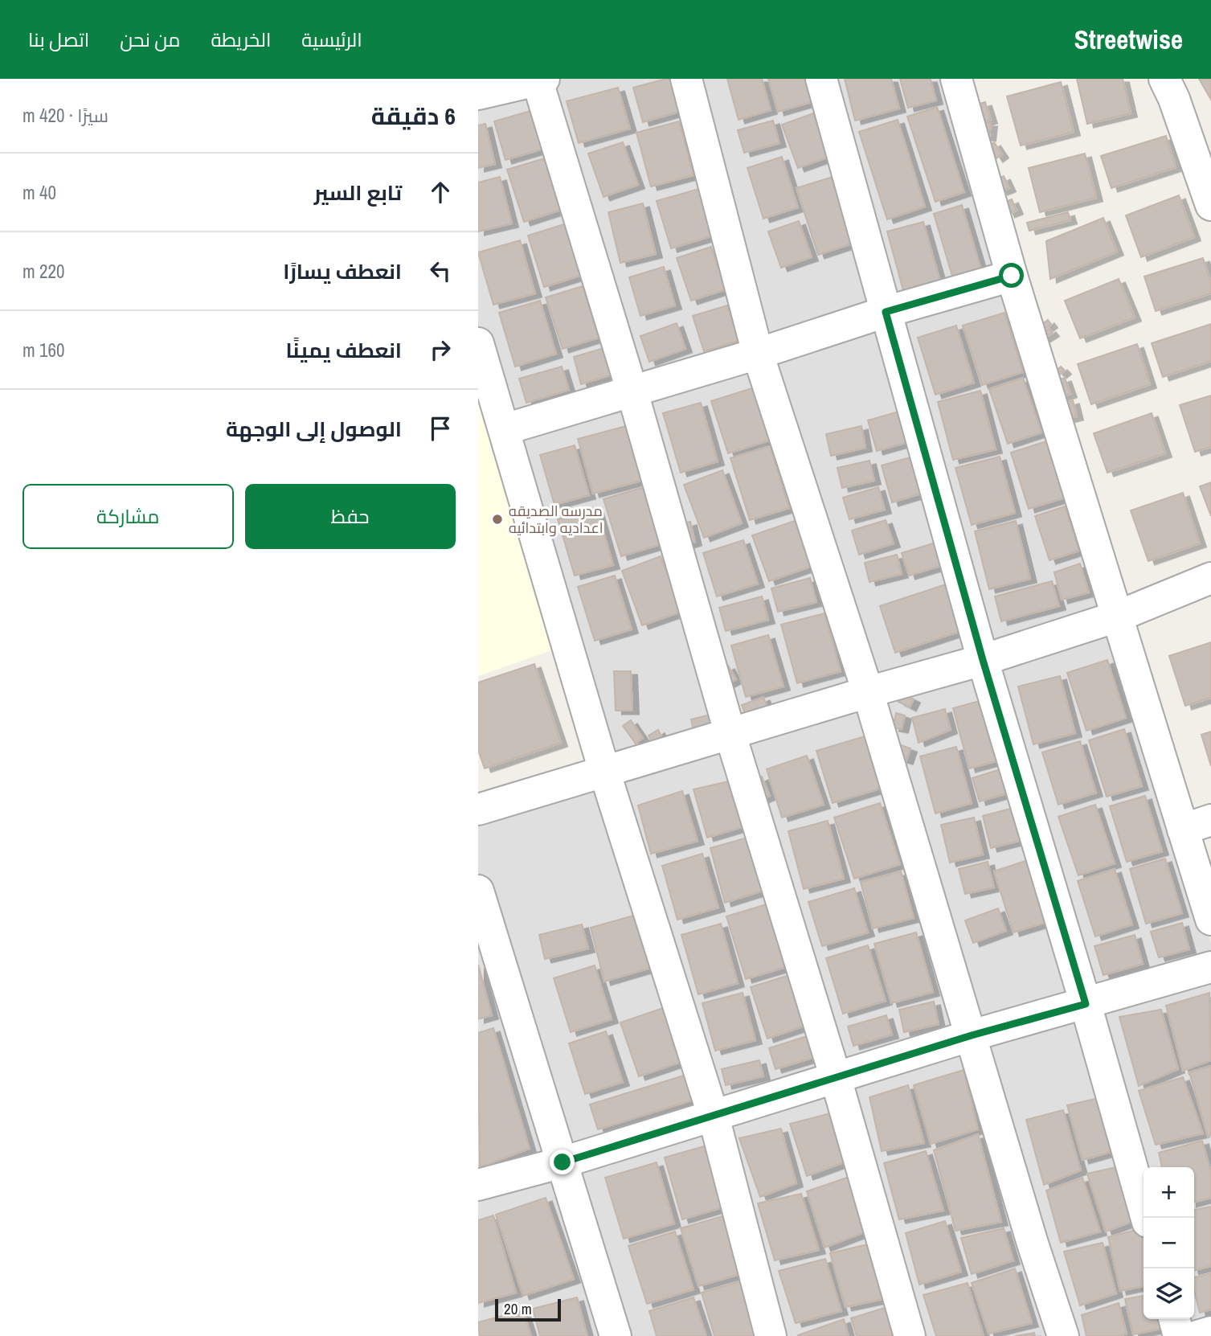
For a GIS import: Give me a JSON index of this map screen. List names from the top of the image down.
{
  "places": ["مدرسه الصديقه اعداديه وابتدائيه"],
  "scale_bar": "20 m",
  "page": {
    "header": "Streetwise",
    "nav": [
      "الرئيسية",
      "الخريطة",
      "من نحن",
      "اتصل بنا"
    ],
    "heading": ["6 دقيقة", "سيرًا · 420 m"],
    "list": [
      ["تابع السير", "40 m"],
      ["انعطف يسارًا", "220 m"],
      ["انعطف يمينًا", "160 m"],
      "الوصول إلى الوجهة"
    ],
    "buttons": ["حفظ", "مشاركة"],
    "map_buttons": ["+", "−"],
    "scale": "20 m"
  }
}
